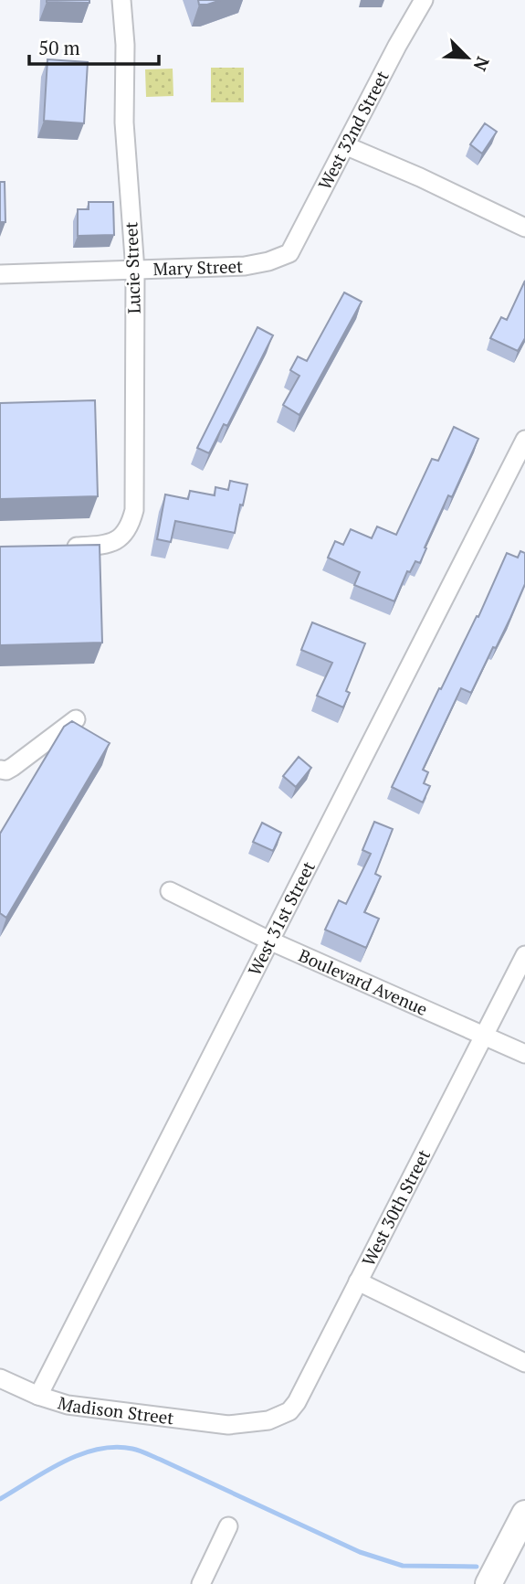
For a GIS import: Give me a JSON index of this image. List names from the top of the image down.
{
  "streets": {
    "street": [
      "West 32nd Street",
      "Mary Street",
      "Lucie Street",
      "West 31st Street",
      "Boulevard Avenue",
      "West 30th Street",
      "Madison Street"
    ]
  },
  "crossings": [
    ["West 32nd Street", "Mary Street"],
    ["Mary Street", "Lucie Street"],
    ["West 31st Street", "Boulevard Avenue"],
    ["West 31st Street", "Madison Street"],
    ["Boulevard Avenue", "West 30th Street"],
    ["West 30th Street", "Madison Street"]
  ],
  "scale_bar": "50 m",
  "north": "bottom right"
}
